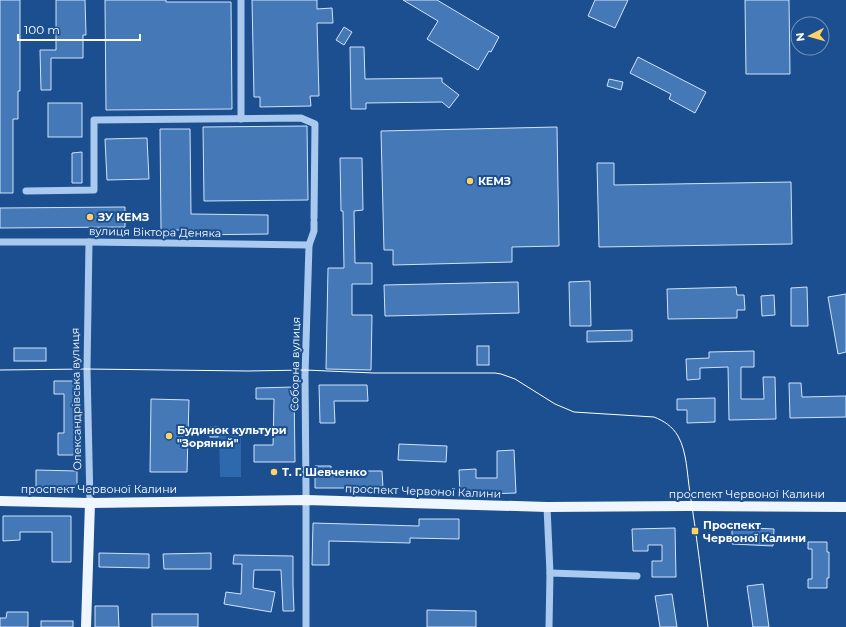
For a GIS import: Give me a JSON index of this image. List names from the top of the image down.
{
  "streets": {
    "main road": ["Олександрівська вулиця", "проспект Червоної Калини"],
    "street": ["вулиця Віктора Деняка", "Соборна вулиця"]
  },
  "crossings": [
    ["вулиця Віктора Деняка", "Соборна вулиця"],
    ["вулиця Віктора Деняка", "Олександрівська вулиця"],
    ["Соборна вулиця", "проспект Червоної Калини"],
    ["Олександрівська вулиця", "проспект Червоної Калини"]
  ],
  "places": {
    "other": [
      "КЕМЗ",
      "ЗУ КЕМЗ",
      "Будинок культури \"Зоряний\"",
      "Т. Г. Шевченко"
    ],
    "transit": ["Проспект Червоної Калини"]
  },
  "scale_bar": "100 m",
  "north": "left"
}
